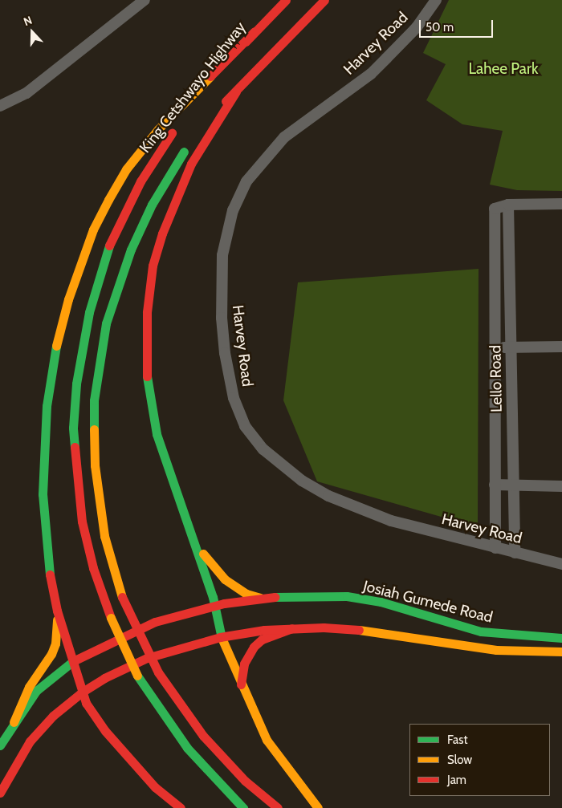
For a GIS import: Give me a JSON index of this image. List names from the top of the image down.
{
  "streets": {
    "main road": ["King Cetshwayo Highway", "Josiah Gumede Road"],
    "street": ["Harvey Road", "Lello Road"]
  },
  "crossings": [
    ["Harvey Road", "Lello Road"]
  ],
  "parks": ["Lahee Park"],
  "legend": ["Fast", "Slow", "Jam"],
  "scale_bar": "50 m",
  "north": "top"
}
